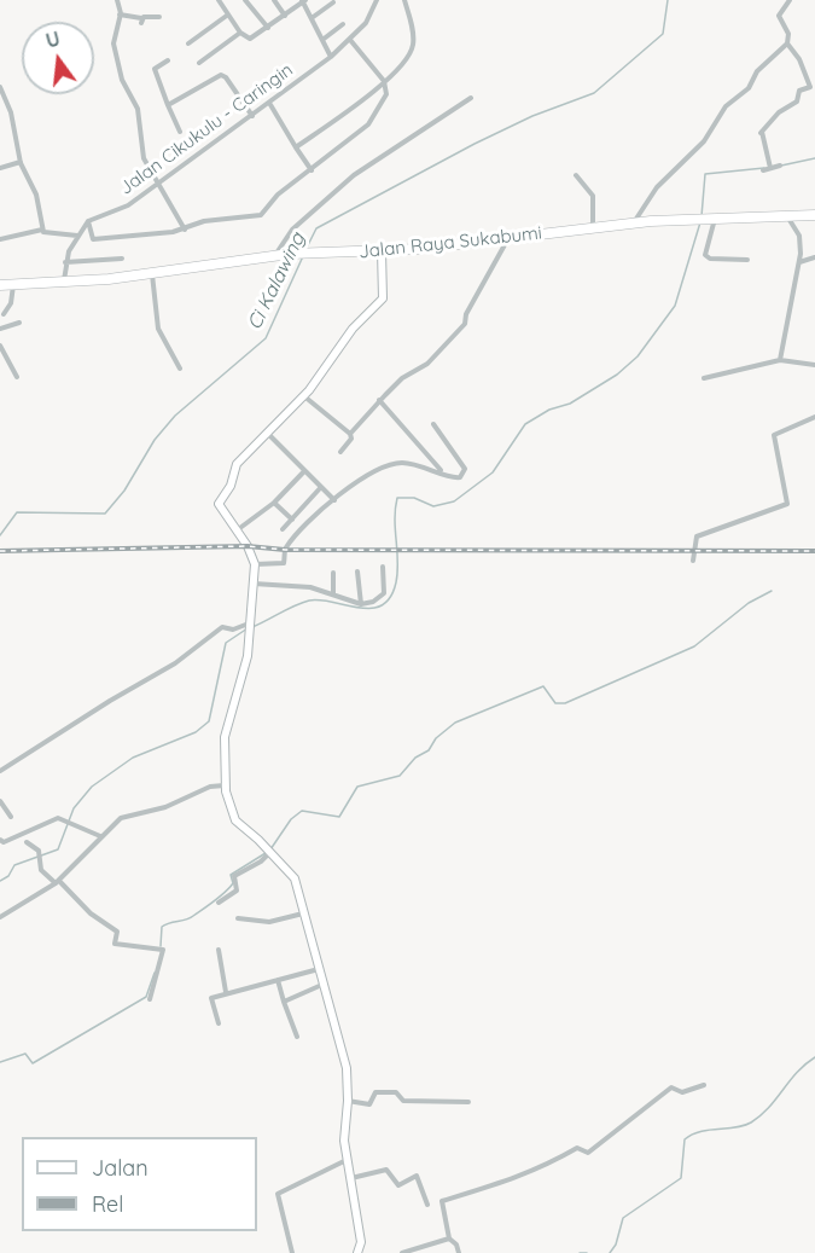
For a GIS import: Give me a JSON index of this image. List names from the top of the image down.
{
  "streets": {
    "highway": ["Jalan Raya Sukabumi"],
    "street": ["Jalan Cikukulu - Caringin"]
  },
  "water": ["Ci Kalawing"],
  "legend": ["Jalan", "Rel"],
  "north": "top"
}
